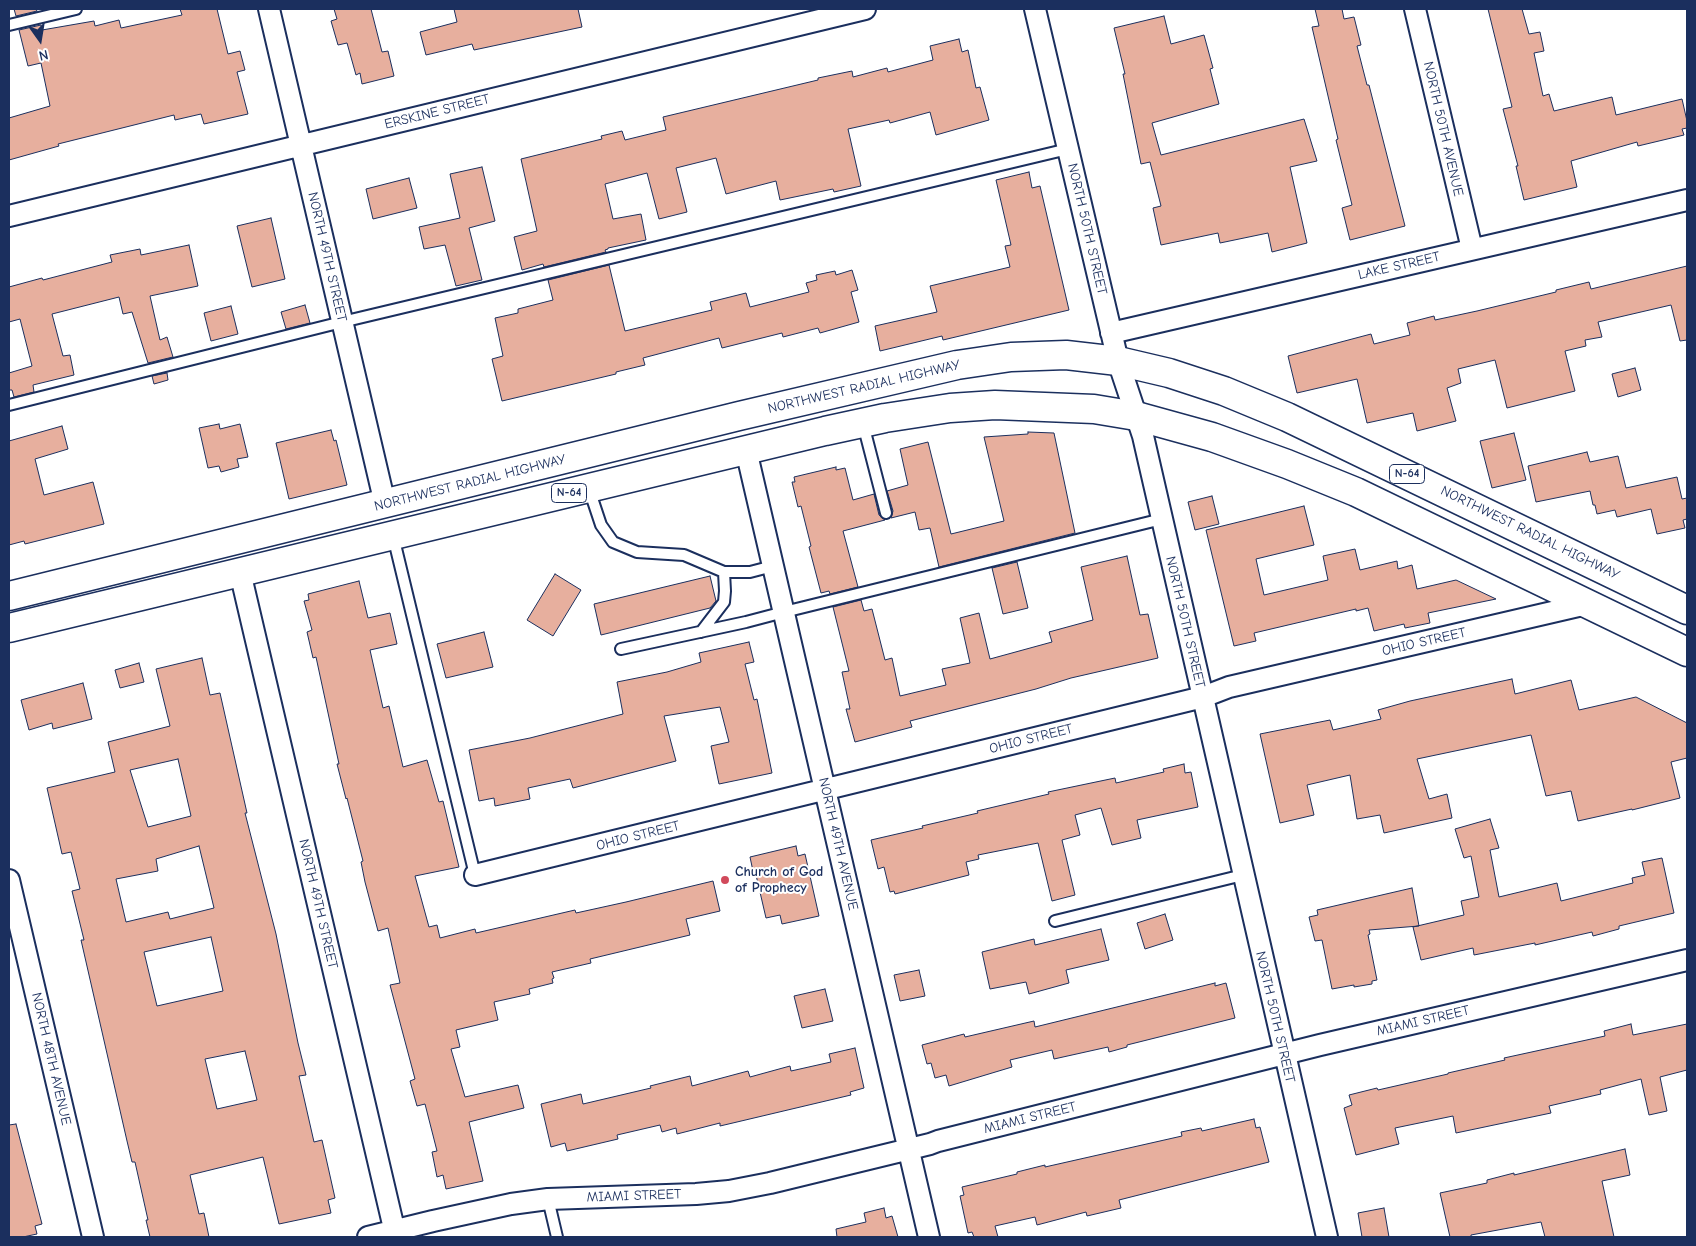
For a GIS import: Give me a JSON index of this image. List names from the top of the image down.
{
  "streets": {
    "main road": ["NORTHWEST RADIAL HIGHWAY", "N-64"],
    "street": [
      "ERSKINE STREET",
      "NORTH 50TH AVENUE",
      "NORTH 50TH STREET",
      "NORTH 49TH STREET",
      "LAKE STREET",
      "OHIO STREET",
      "NORTH 49TH AVENUE",
      "MIAMI STREET",
      "NORTH 48TH AVENUE"
    ]
  },
  "crossings": [
    ["ERSKINE STREET", "NORTH 49TH STREET"],
    ["NORTH 50TH AVENUE", "LAKE STREET"],
    ["NORTH 50TH STREET", "LAKE STREET"],
    ["NORTH 50TH STREET", "NORTHWEST RADIAL HIGHWAY"],
    ["NORTH 50TH STREET", "N-64"],
    ["NORTH 50TH STREET", "OHIO STREET"],
    ["NORTH 50TH STREET", "MIAMI STREET"],
    ["NORTH 49TH STREET", "NORTHWEST RADIAL HIGHWAY"],
    ["NORTH 49TH STREET", "N-64"],
    ["NORTH 49TH STREET", "MIAMI STREET"],
    ["N-64", "OHIO STREET"],
    ["N-64", "NORTH 49TH AVENUE"],
    ["OHIO STREET", "NORTH 49TH AVENUE"],
    ["NORTH 49TH AVENUE", "MIAMI STREET"]
  ],
  "places": ["Church of God of Prophecy"],
  "north": "bottom"
}
